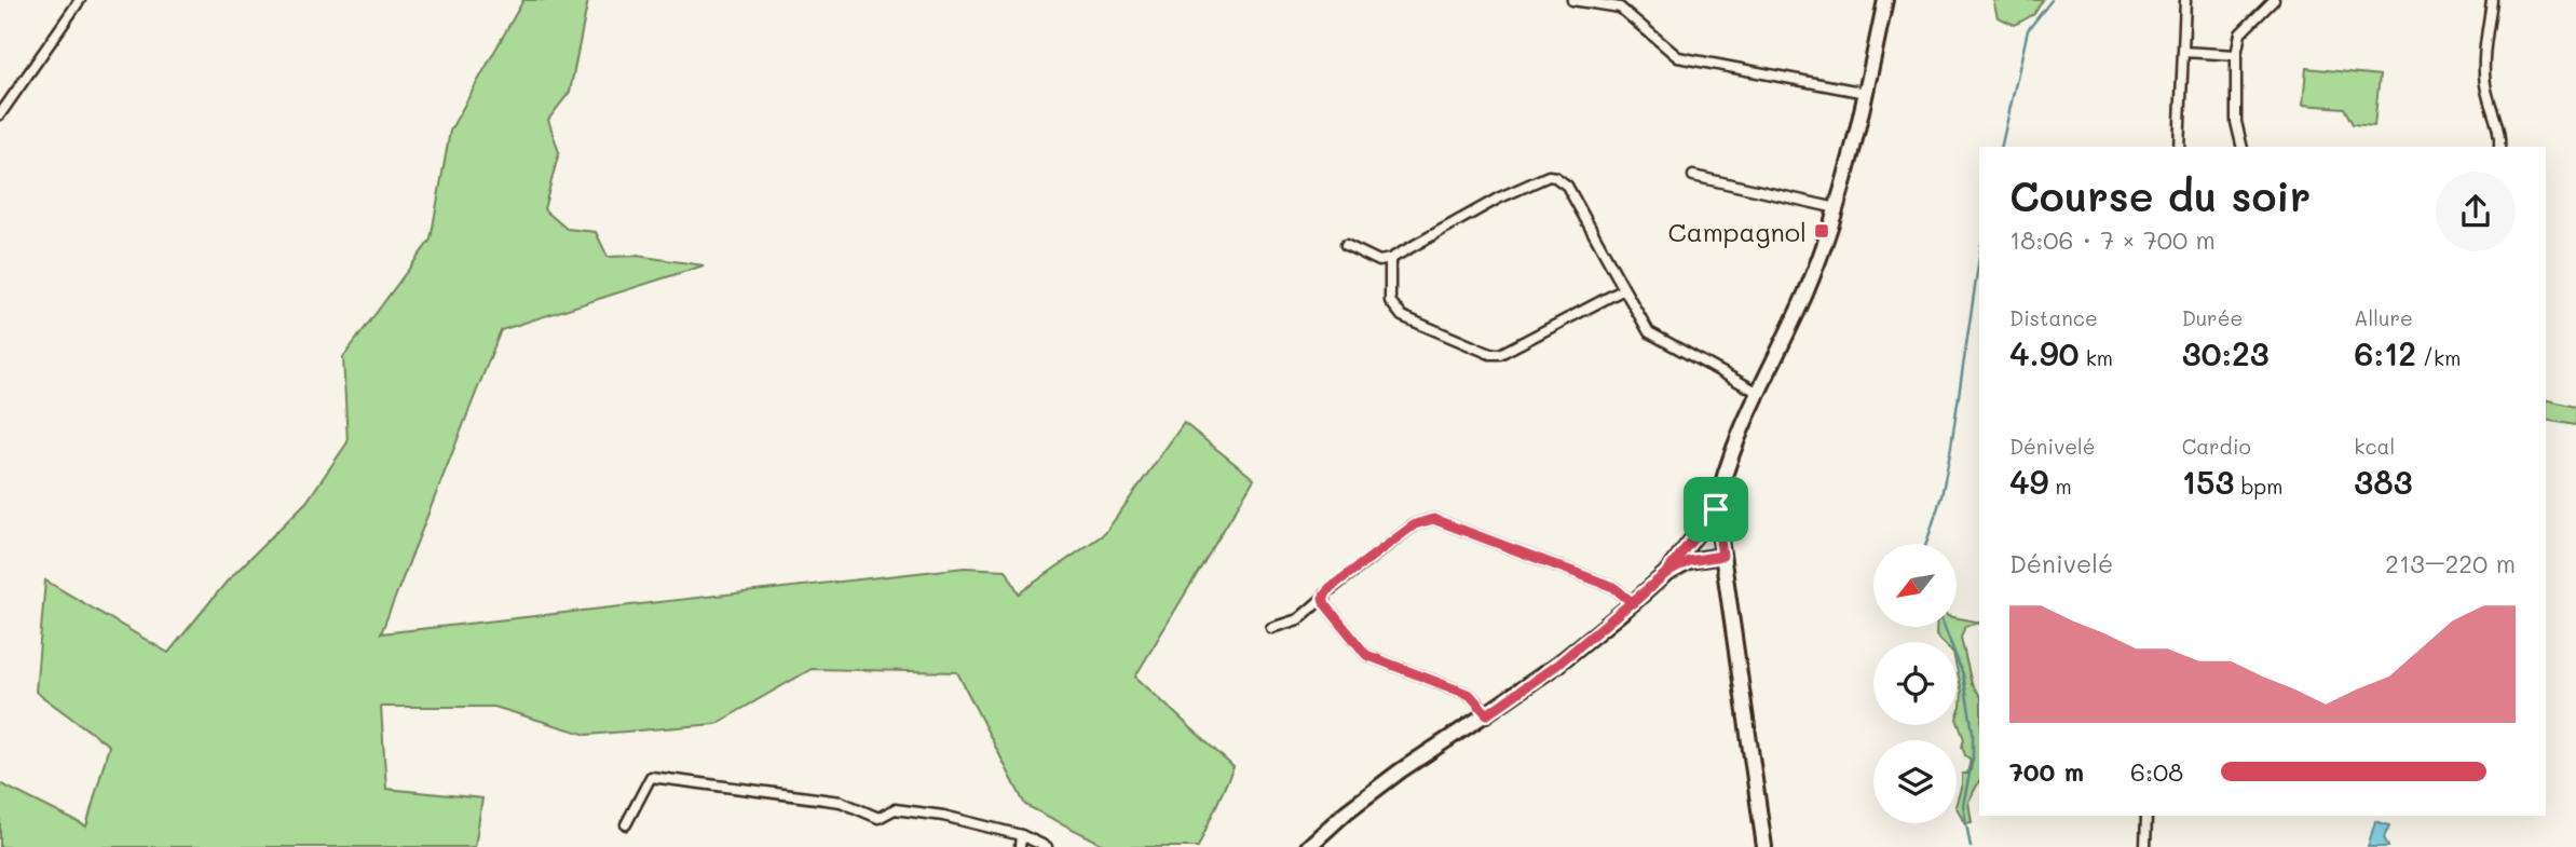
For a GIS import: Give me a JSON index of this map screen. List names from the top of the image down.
{
  "places": {
    "transit": ["Campagnol"]
  },
  "north": "bottom left",
  "page": {
    "heading": ["Course du soir", "18:06 · 7 × 700 m"],
    "stats": [
      ["Distance", "4.90 km"],
      ["Durée", "30:23"],
      ["Allure", "6:12 /km"],
      ["Dénivelé", "49 m"],
      ["Cardio", "153 bpm"],
      ["kcal", "383"]
    ],
    "chart": ["Dénivelé", "213–220 m"],
    "list": [
      {
        "name": "700 m",
        "note": "6:08"
      }
    ]
  }
}
